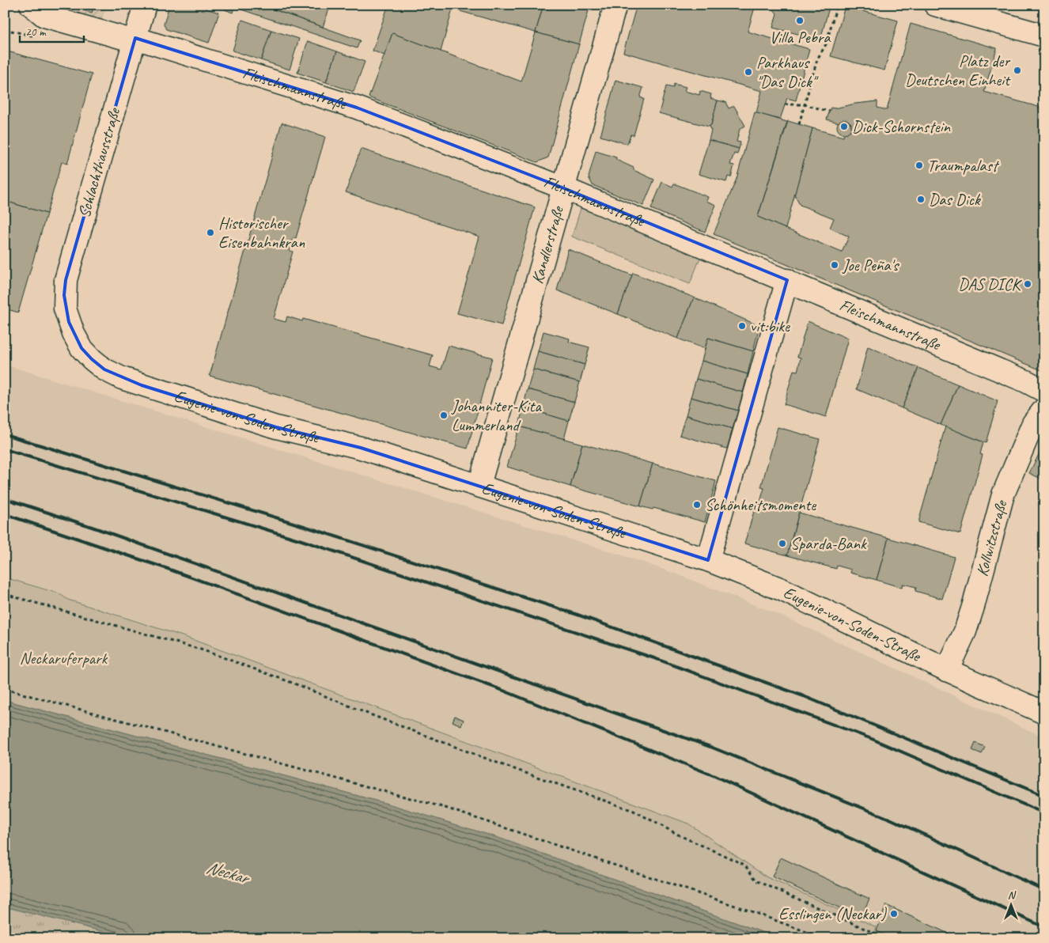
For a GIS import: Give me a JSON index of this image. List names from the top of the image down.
{
  "streets": {
    "street": [
      "Fleischmannstraße",
      "Schlachthausstraße",
      "Kandlerstraße",
      "Eugenie-von-Soden-Straße",
      "Kollwitzstraße"
    ]
  },
  "crossings": [
    ["Fleischmannstraße", "Schlachthausstraße"],
    ["Fleischmannstraße", "Kandlerstraße"],
    ["Schlachthausstraße", "Eugenie-von-Soden-Straße"],
    ["Kandlerstraße", "Eugenie-von-Soden-Straße"],
    ["Eugenie-von-Soden-Straße", "Kollwitzstraße"]
  ],
  "water": ["Neckar"],
  "parks": ["Neckaruferpark"],
  "places": [
    "Villa Pebra",
    "Platz der Deutschen Einheit",
    "Parkhaus \"Das Dick\"",
    "Dick-Schornstein",
    "Traumpalast",
    "Das Dick",
    "Historischer Eisenbahnkran",
    "Joe Peña's",
    "DAS DICK",
    "vit:bike",
    "Johanniter-Kita Lummerland",
    "Schönheitsmomente",
    "Sparda-Bank",
    "Esslingen (Neckar)"
  ],
  "scale_bar": "20 m",
  "north": "top"
}
